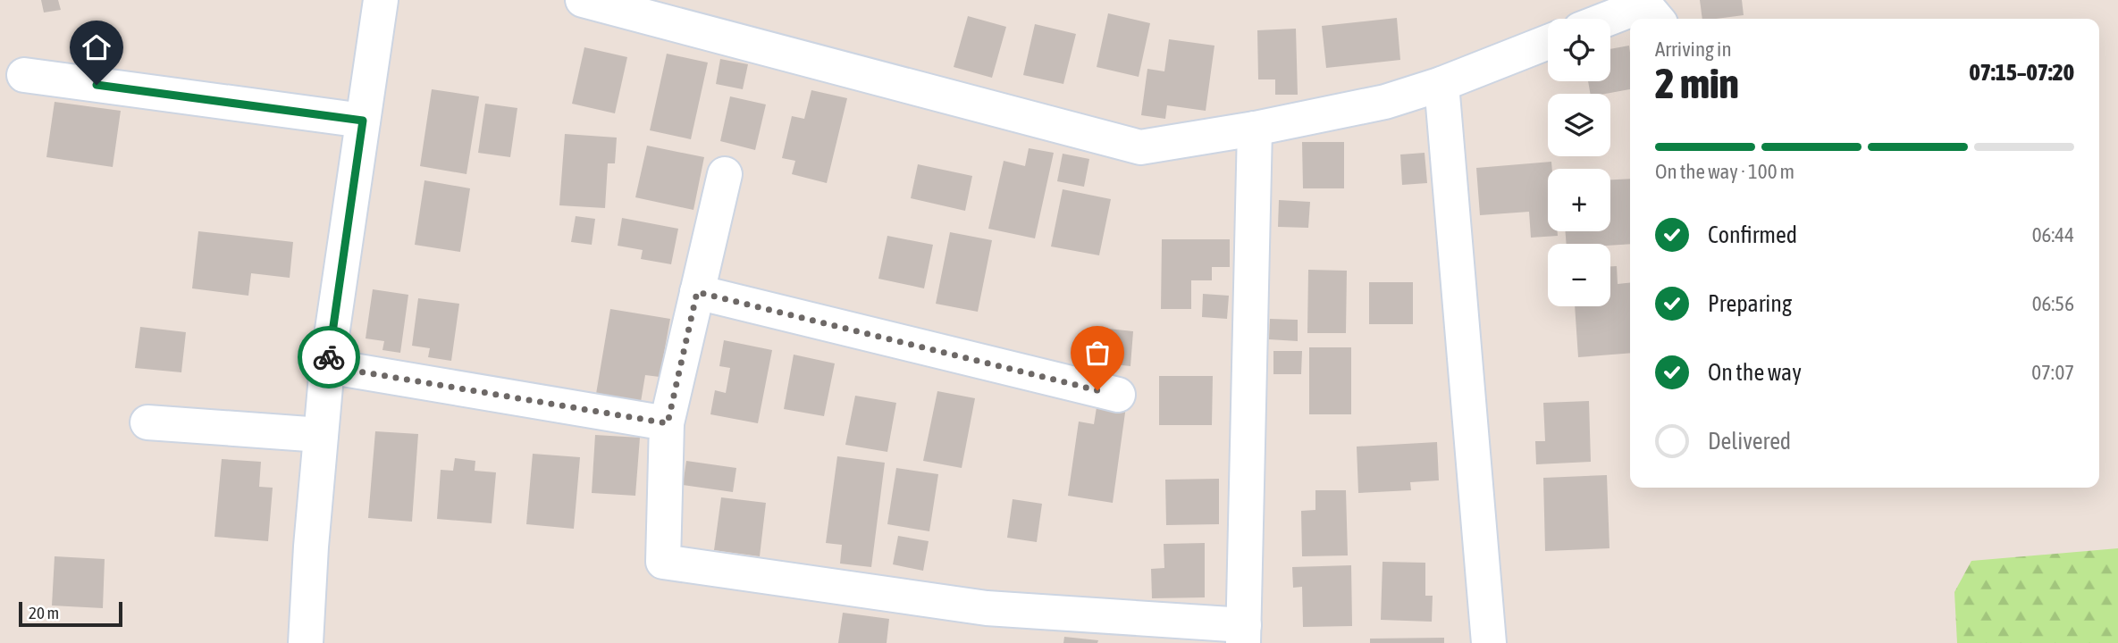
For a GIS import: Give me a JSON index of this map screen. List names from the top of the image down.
{
  "scale_bar": "20 m",
  "page": {
    "map_buttons": ["+", "−"],
    "heading": ["2 min", "Arriving in", "07:15–07:20"],
    "bar": "On the way · 100 m",
    "list": [
      ["Confirmed", "06:44"],
      ["Preparing", "06:56"],
      ["On the way", "07:07"],
      "Delivered"
    ],
    "scale": "20 m"
  }
}
